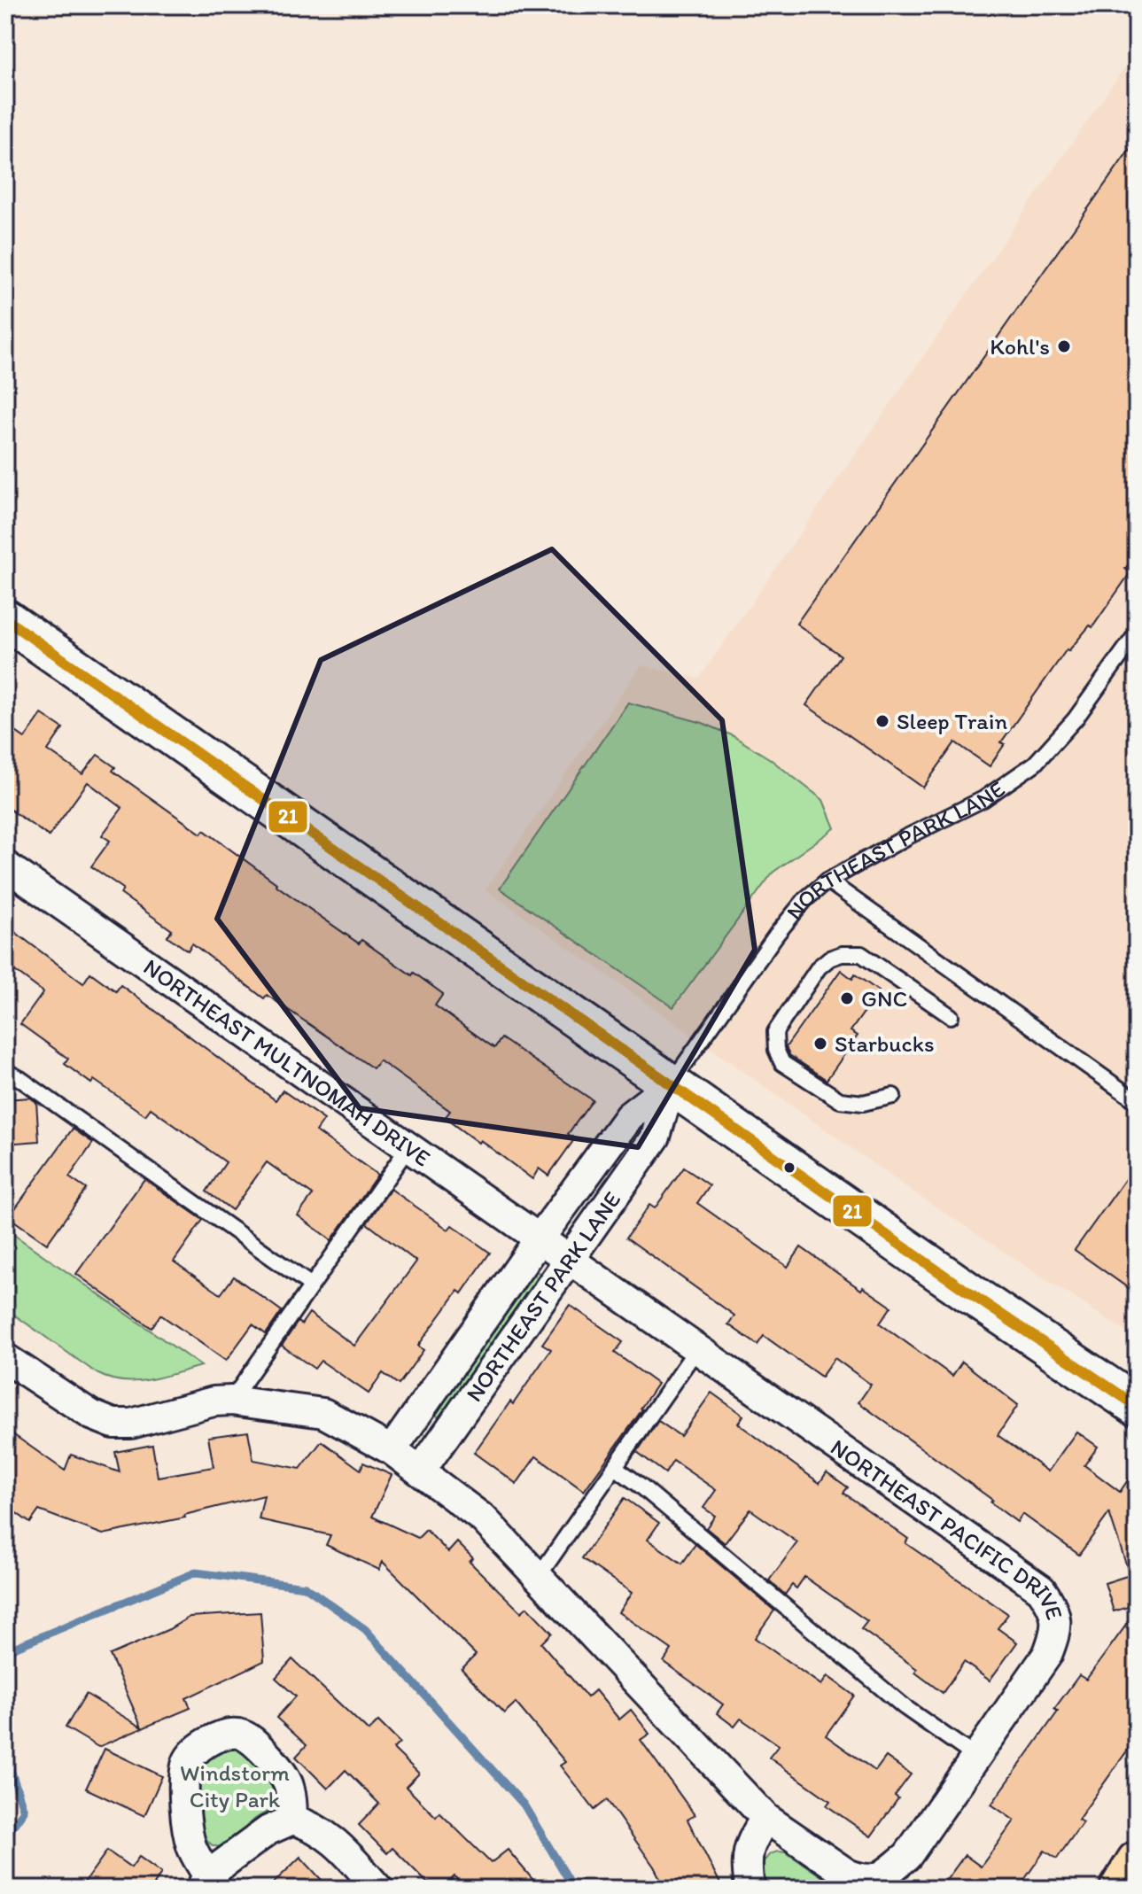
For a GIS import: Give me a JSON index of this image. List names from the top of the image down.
{
  "streets": {
    "street": ["NORTHEAST PARK LANE", "NORTHEAST MULTNOMAH DRIVE", "NORTHEAST PACIFIC DRIVE"]
  },
  "crossings": [
    ["NORTHEAST PARK LANE", "NORTHEAST MULTNOMAH DRIVE"],
    ["NORTHEAST PARK LANE", "NORTHEAST PACIFIC DRIVE"],
    ["NORTHEAST MULTNOMAH DRIVE", "NORTHEAST PACIFIC DRIVE"]
  ],
  "parks": ["Windstorm City Park"],
  "places": [
    "Kohl's",
    "Sleep Train",
    "GNC",
    "Starbucks"
  ],
  "lines": ["transit line 21"]
}
